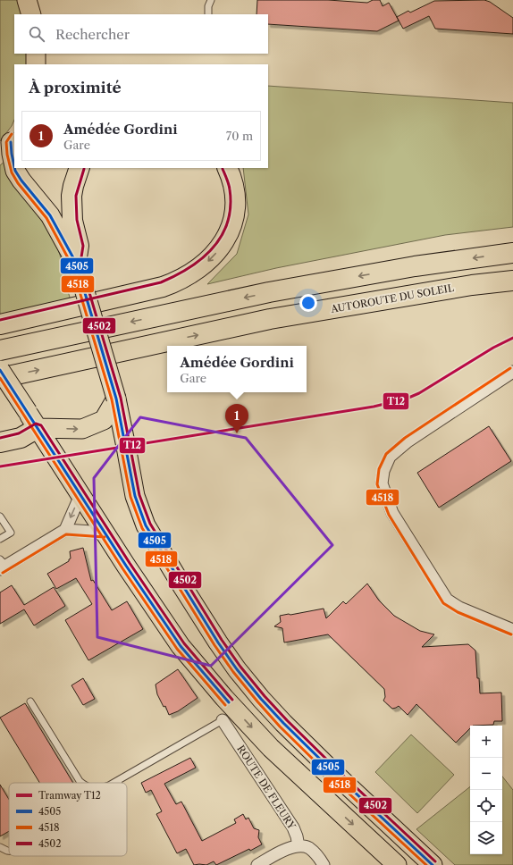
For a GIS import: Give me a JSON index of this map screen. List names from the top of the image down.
{
  "streets": {
    "highway": ["AUTOROUTE DU SOLEIL"],
    "street": ["ROUTE DE FLEURY"]
  },
  "lines": [
    "transit line 4518",
    "transit line 4505",
    "transit line 4502",
    "tram line T12"
  ],
  "legend": [
    "Tramway T12",
    "4505",
    "4518",
    "4502"
  ],
  "page": {
    "search": "Rechercher",
    "heading": "À proximité",
    "list": [
      {
        "mark": "1",
        "name": "Amédée Gordini",
        "note": "Gare",
        "value": "70 m"
      }
    ],
    "popup": ["Amédée Gordini", "Gare"],
    "pins": "1",
    "map_buttons": ["+", "−"]
  }
}
